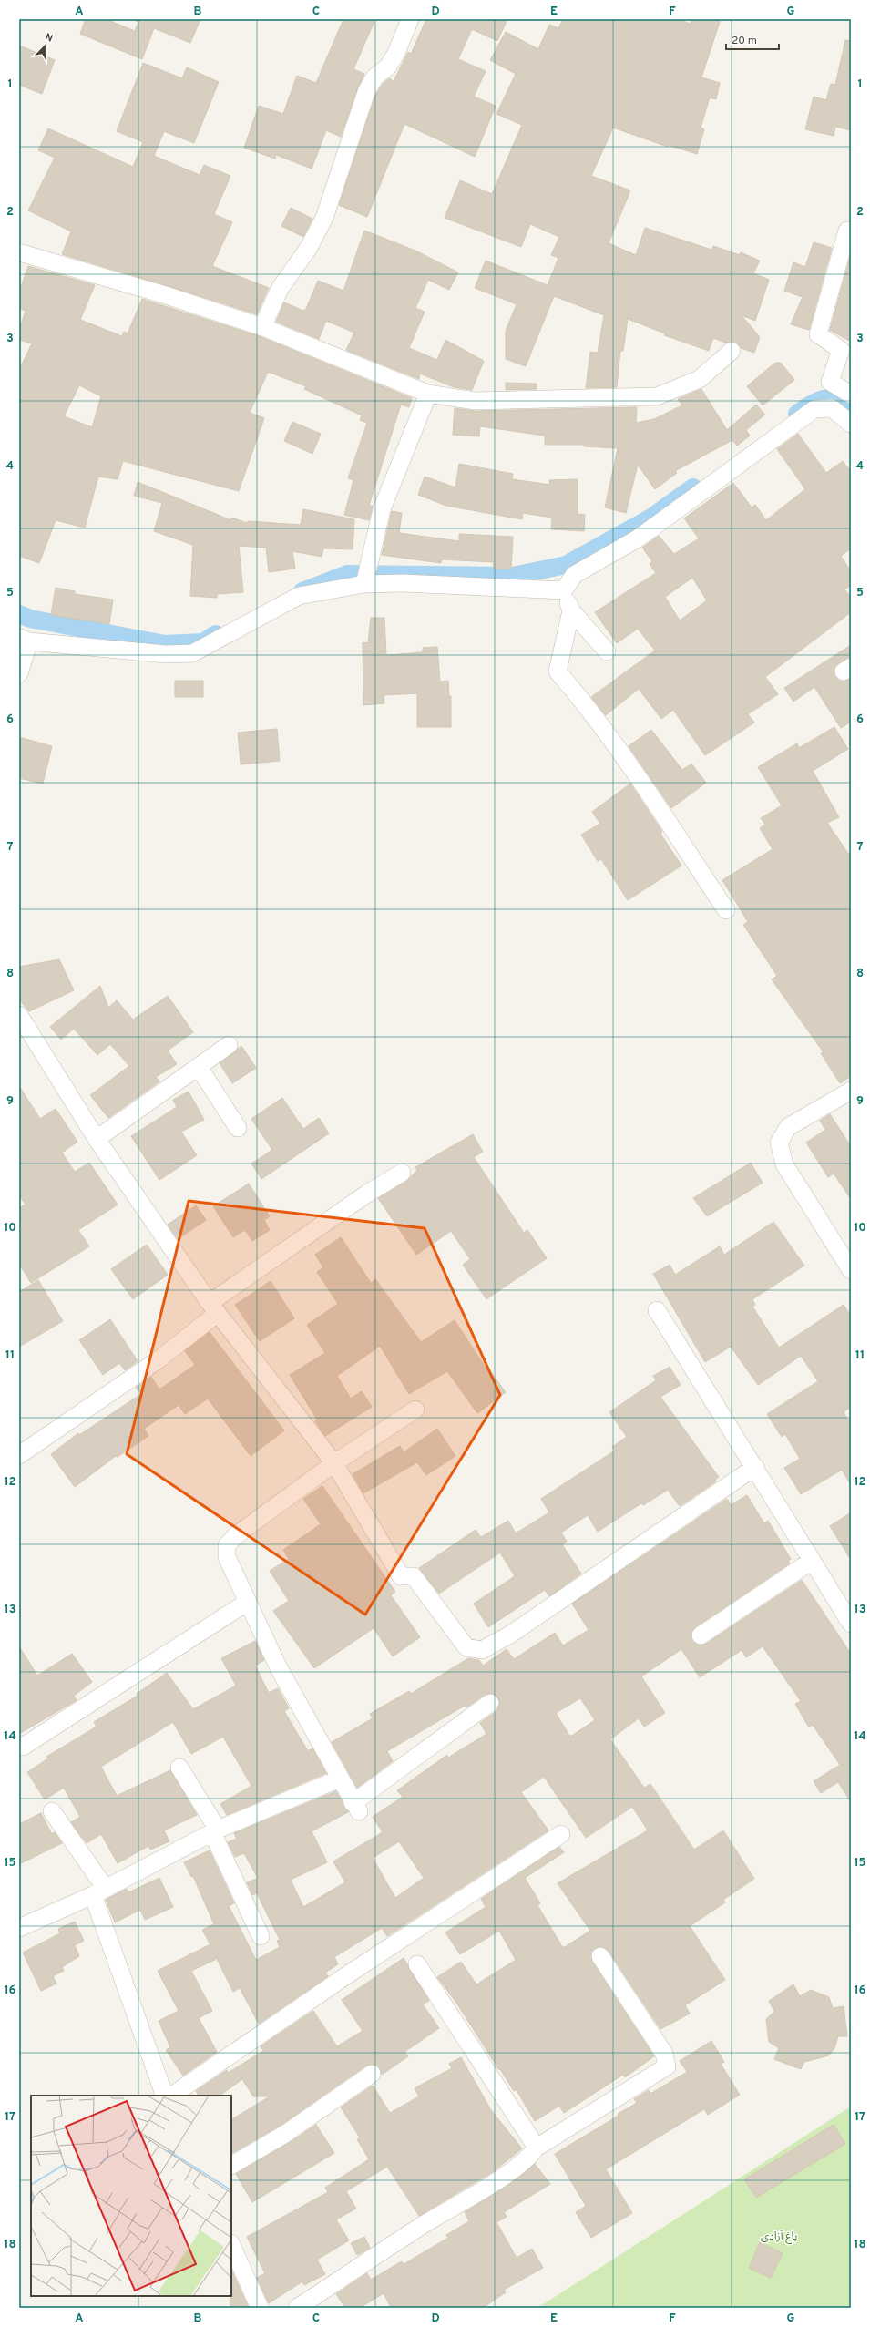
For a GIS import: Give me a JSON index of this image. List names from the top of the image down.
{
  "parks": ["باغ آزادی"],
  "scale_bar": "20 m",
  "north": "top right",
  "grid": {
    "columns": [
      "A",
      "B",
      "C",
      "D",
      "E",
      "F",
      "G"
    ],
    "rows": [
      "1",
      "2",
      "3",
      "4",
      "5",
      "6",
      "7",
      "8",
      "9",
      "10",
      "11",
      "12",
      "13",
      "14",
      "15",
      "16",
      "17",
      "18"
    ]
  }
}
